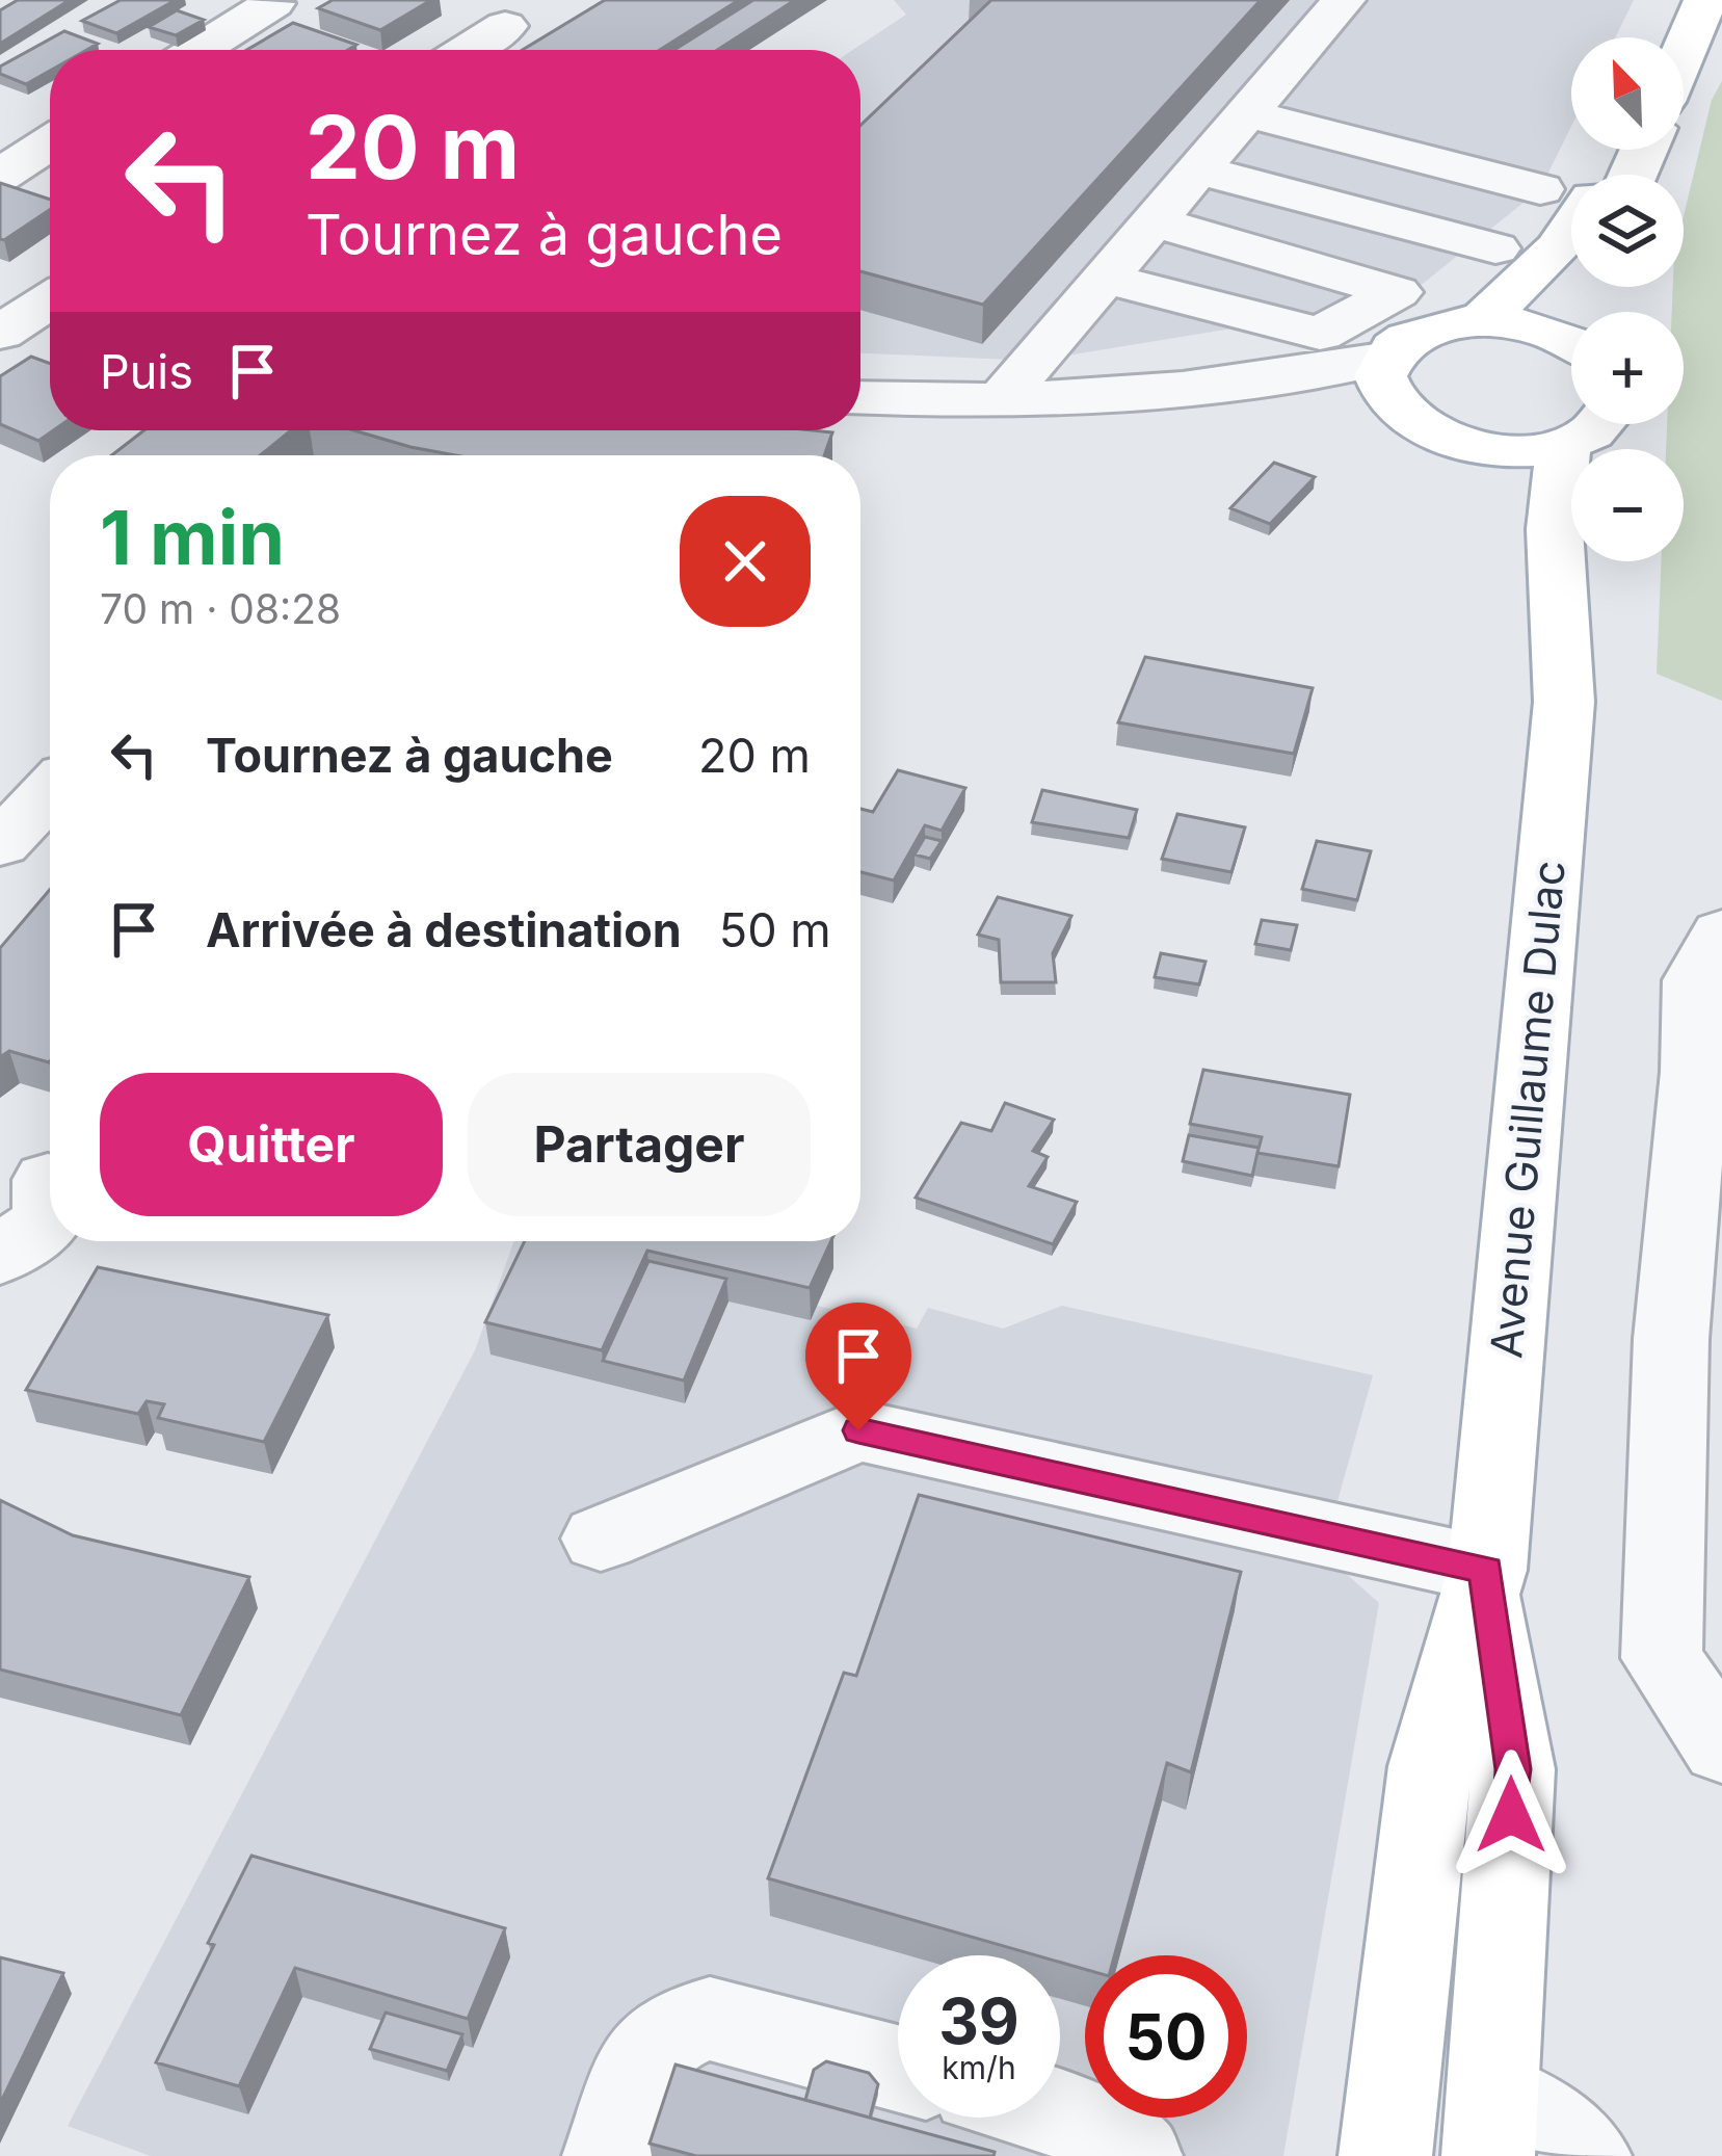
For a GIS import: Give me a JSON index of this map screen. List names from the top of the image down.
{
  "streets": {
    "main road": ["Avenue Guillaume Dulac"]
  },
  "north": "top left",
  "page": {
    "map_buttons": ["+", "−"],
    "turn": ["20 m", "Tournez à gauche"],
    "then": "Puis",
    "heading": ["1 min", "70 m · 08:28"],
    "list": [
      {
        "name": "Tournez à gauche",
        "value": "20 m"
      },
      {
        "name": "Arrivée à destination",
        "value": "50 m"
      }
    ],
    "buttons": ["Quitter", "Partager"],
    "speed": "39 km/h",
    "limit": "50"
  }
}
